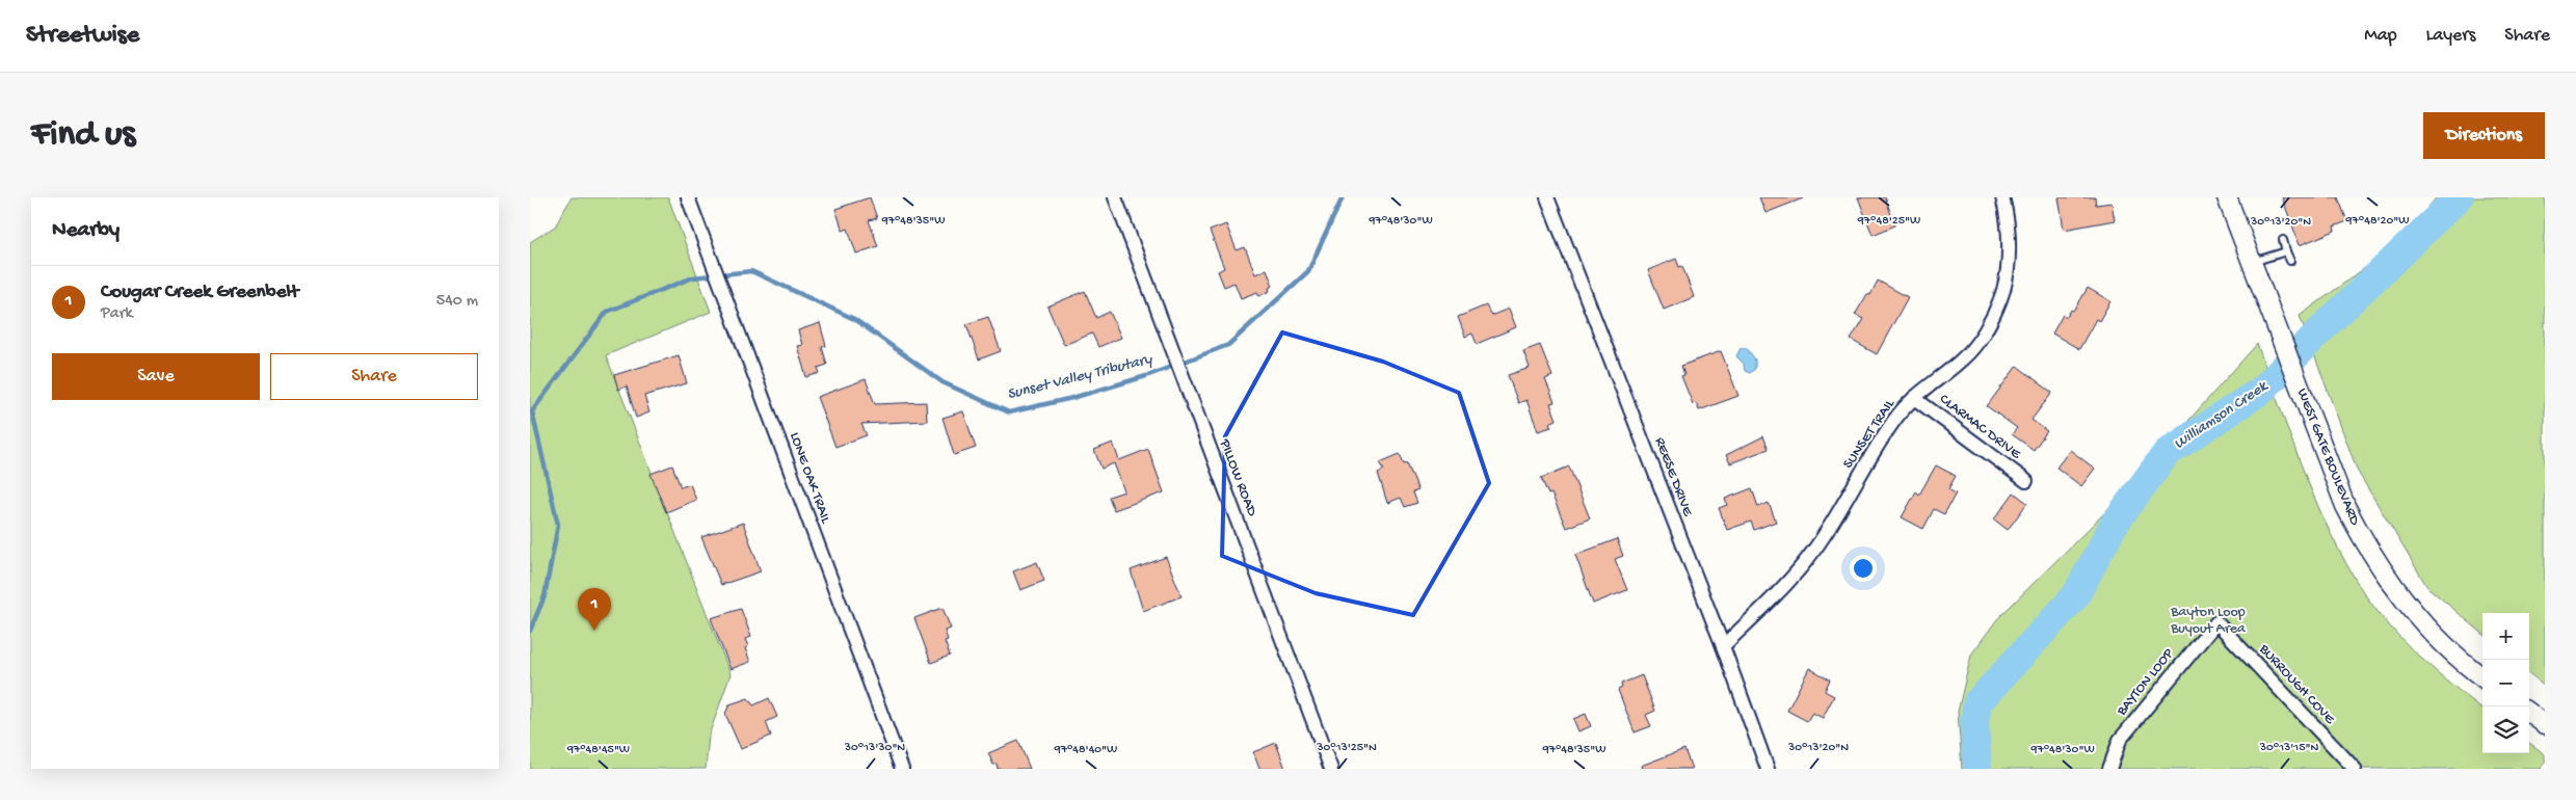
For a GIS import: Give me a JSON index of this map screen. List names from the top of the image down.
{
  "streets": {
    "main road": ["WEST GATE BOULEVARD"],
    "street": [
      "CLARMAC DRIVE",
      "SUNSET TRAIL",
      "REESE DRIVE",
      "LONE OAK TRAIL",
      "PILLOW ROAD",
      "BAYTON LOOP",
      "BURROUGH COVE"
    ]
  },
  "crossings": [
    ["CLARMAC DRIVE", "SUNSET TRAIL"],
    ["SUNSET TRAIL", "REESE DRIVE"],
    ["BAYTON LOOP", "BURROUGH COVE"]
  ],
  "water": ["Sunset Valley Tributary", "Williamson Creek"],
  "parks": ["Bayton Loop Buyout Area"],
  "page": {
    "header": "Streetwise",
    "nav": ["Map", "Layers", "Share"],
    "buttons": [
      "Directions",
      ["Save", "Share"]
    ],
    "title": "Find us",
    "heading": "Nearby",
    "list": [
      {
        "mark": "1",
        "name": "Cougar Creek Greenbelt",
        "note": "Park",
        "value": "540 m"
      }
    ],
    "pins": "1",
    "map_buttons": ["+", "−"]
  },
  "coordinates": [
    "97°48'20\"W",
    "97°48'35\"W",
    "97°48'30\"W",
    "97°48'25\"W",
    "30°13'20\"N",
    "30°13'30\"N",
    "30°13'25\"N",
    "30°13'15\"N",
    "97°48'45\"W",
    "97°48'40\"W"
  ]
}
